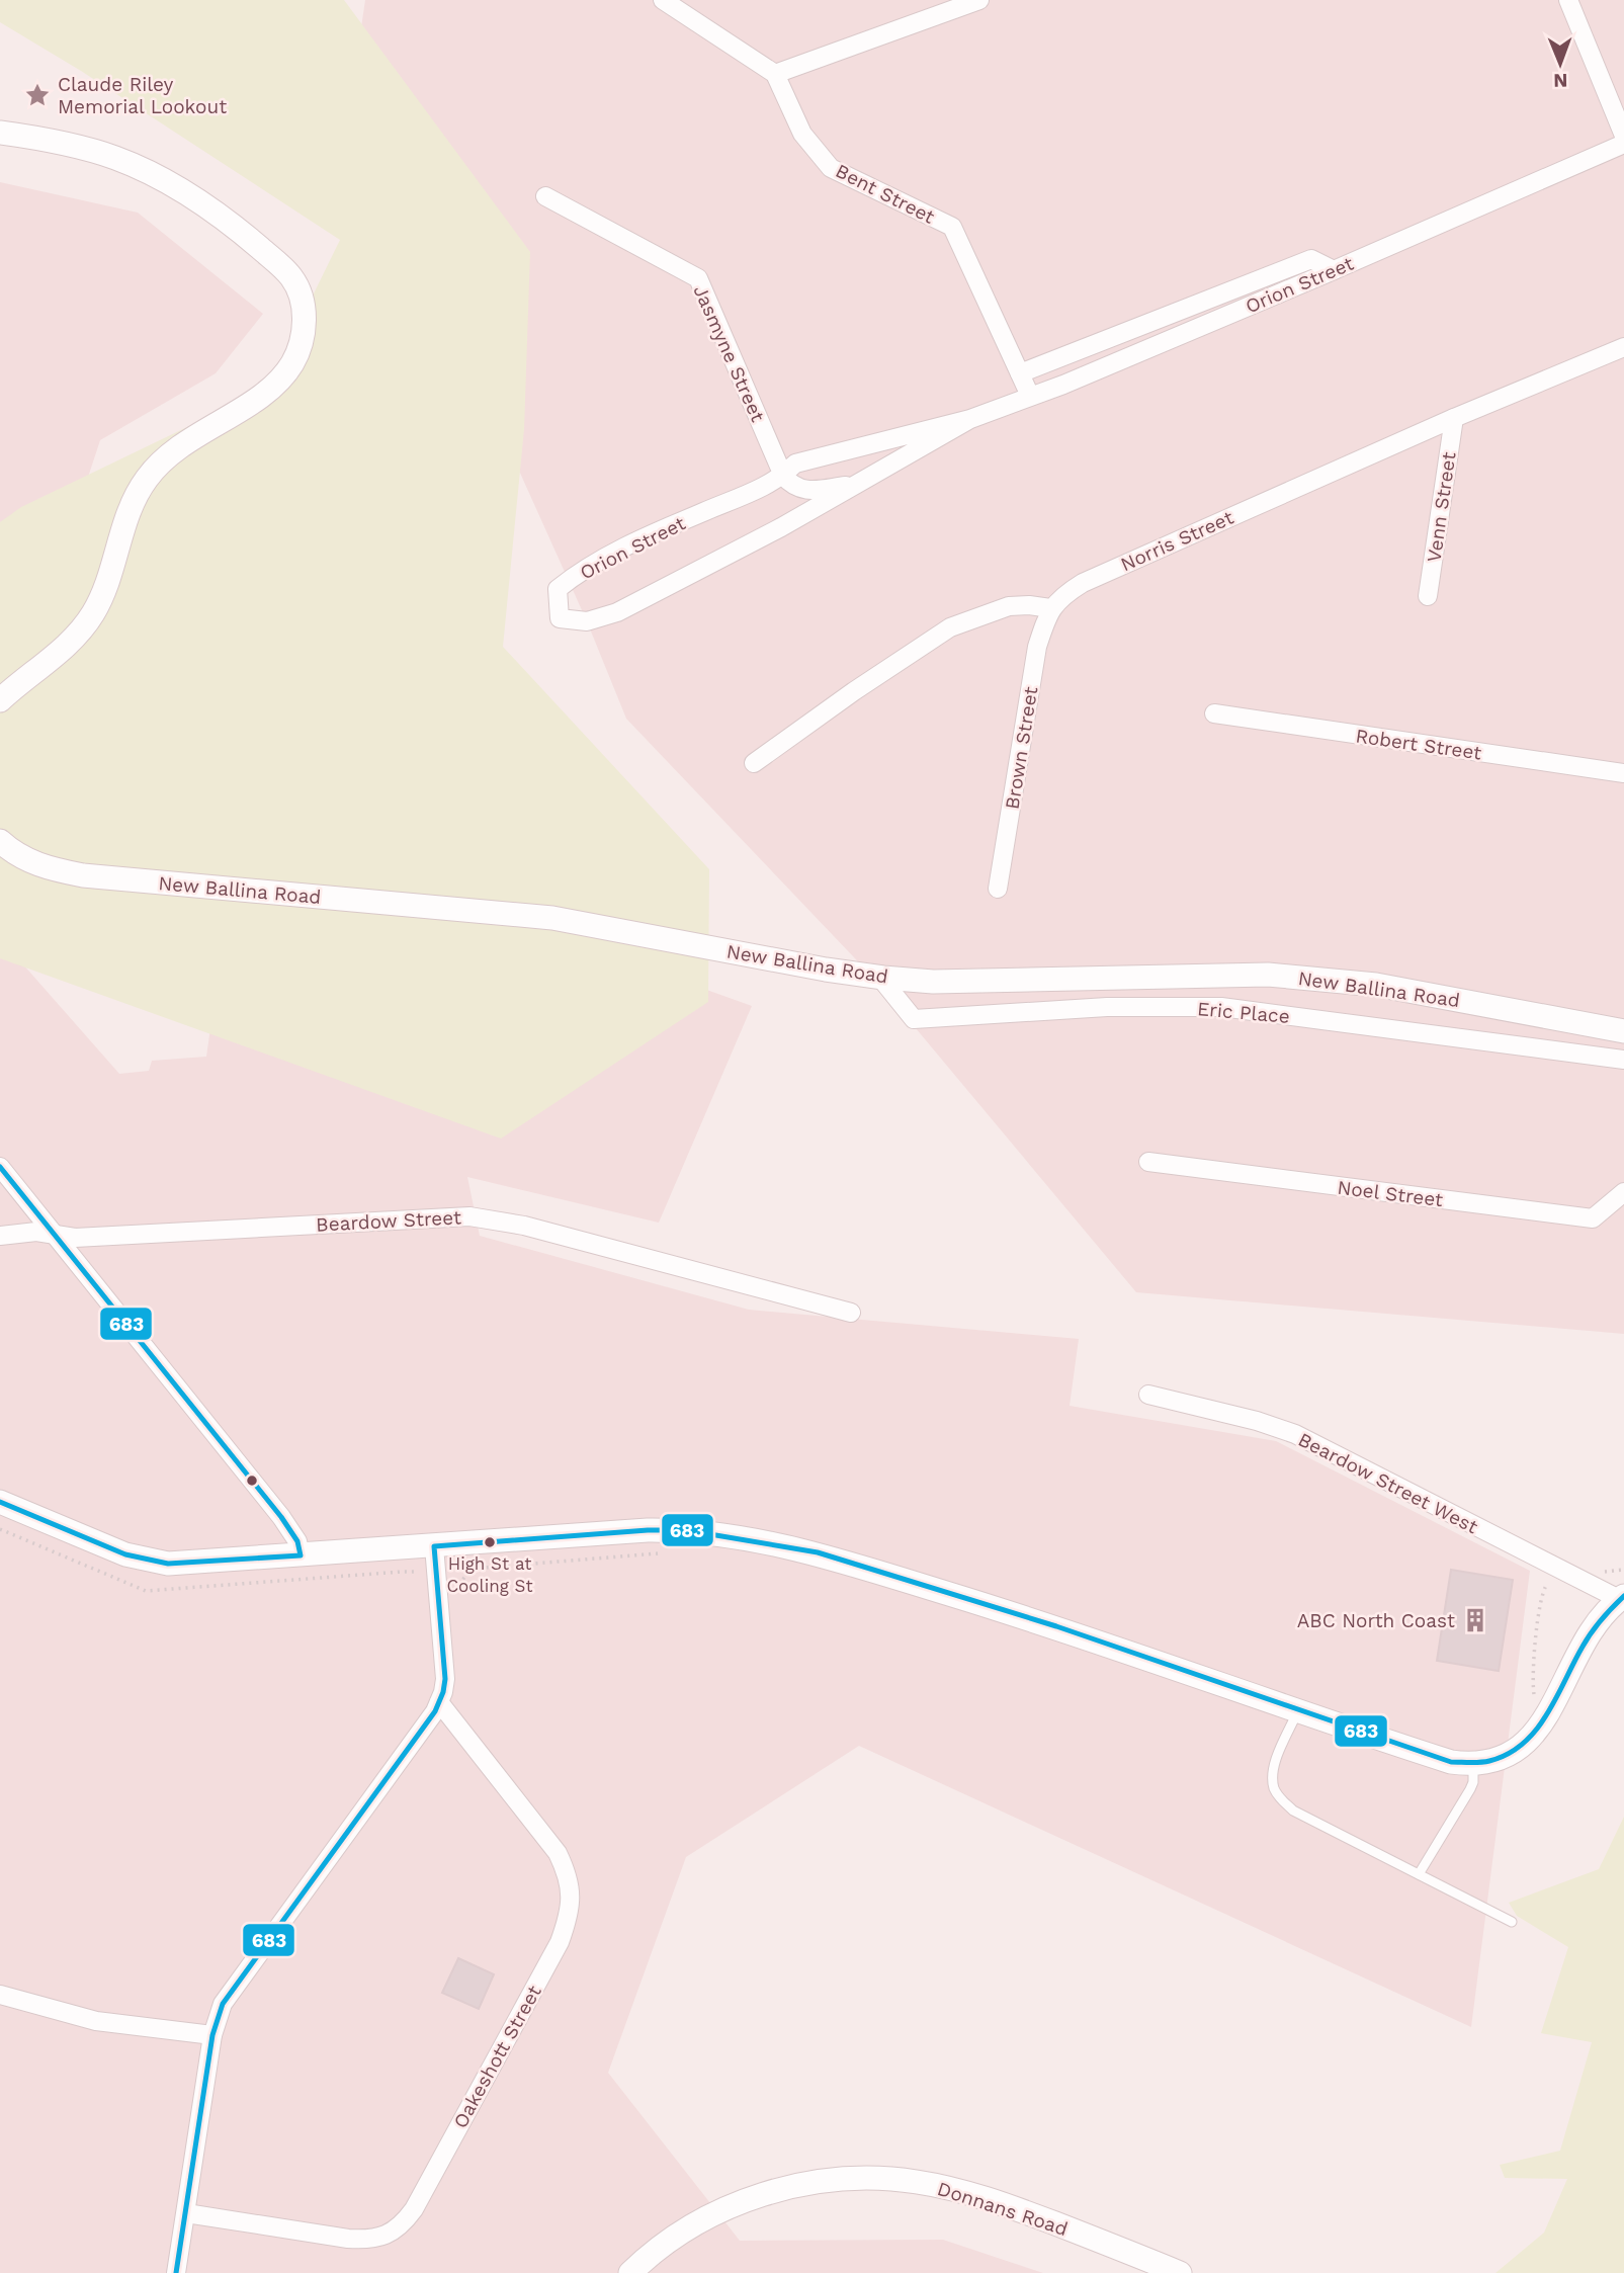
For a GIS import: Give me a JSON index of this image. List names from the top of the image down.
{
  "streets": {
    "street": [
      "Bent Street",
      "Orion Street",
      "Jasmyne Street",
      "Venn Street",
      "Norris Street",
      "Robert Street",
      "Brown Street",
      "New Ballina Road",
      "Eric Place",
      "Noel Street",
      "Beardow Street",
      "Beardow Street West",
      "Oakeshott Street",
      "Donnans Road"
    ]
  },
  "crossings": [
    ["Bent Street", "Orion Street"],
    ["Orion Street", "Jasmyne Street"],
    ["Venn Street", "Norris Street"],
    ["Norris Street", "Brown Street"],
    ["New Ballina Road", "Eric Place"]
  ],
  "places": {
    "place": ["Claude Riley Memorial Lookout"],
    "other": ["High St at Cooling St"],
    "building": ["ABC North Coast"]
  },
  "lines": ["transit line 683"],
  "north": "bottom"
}
